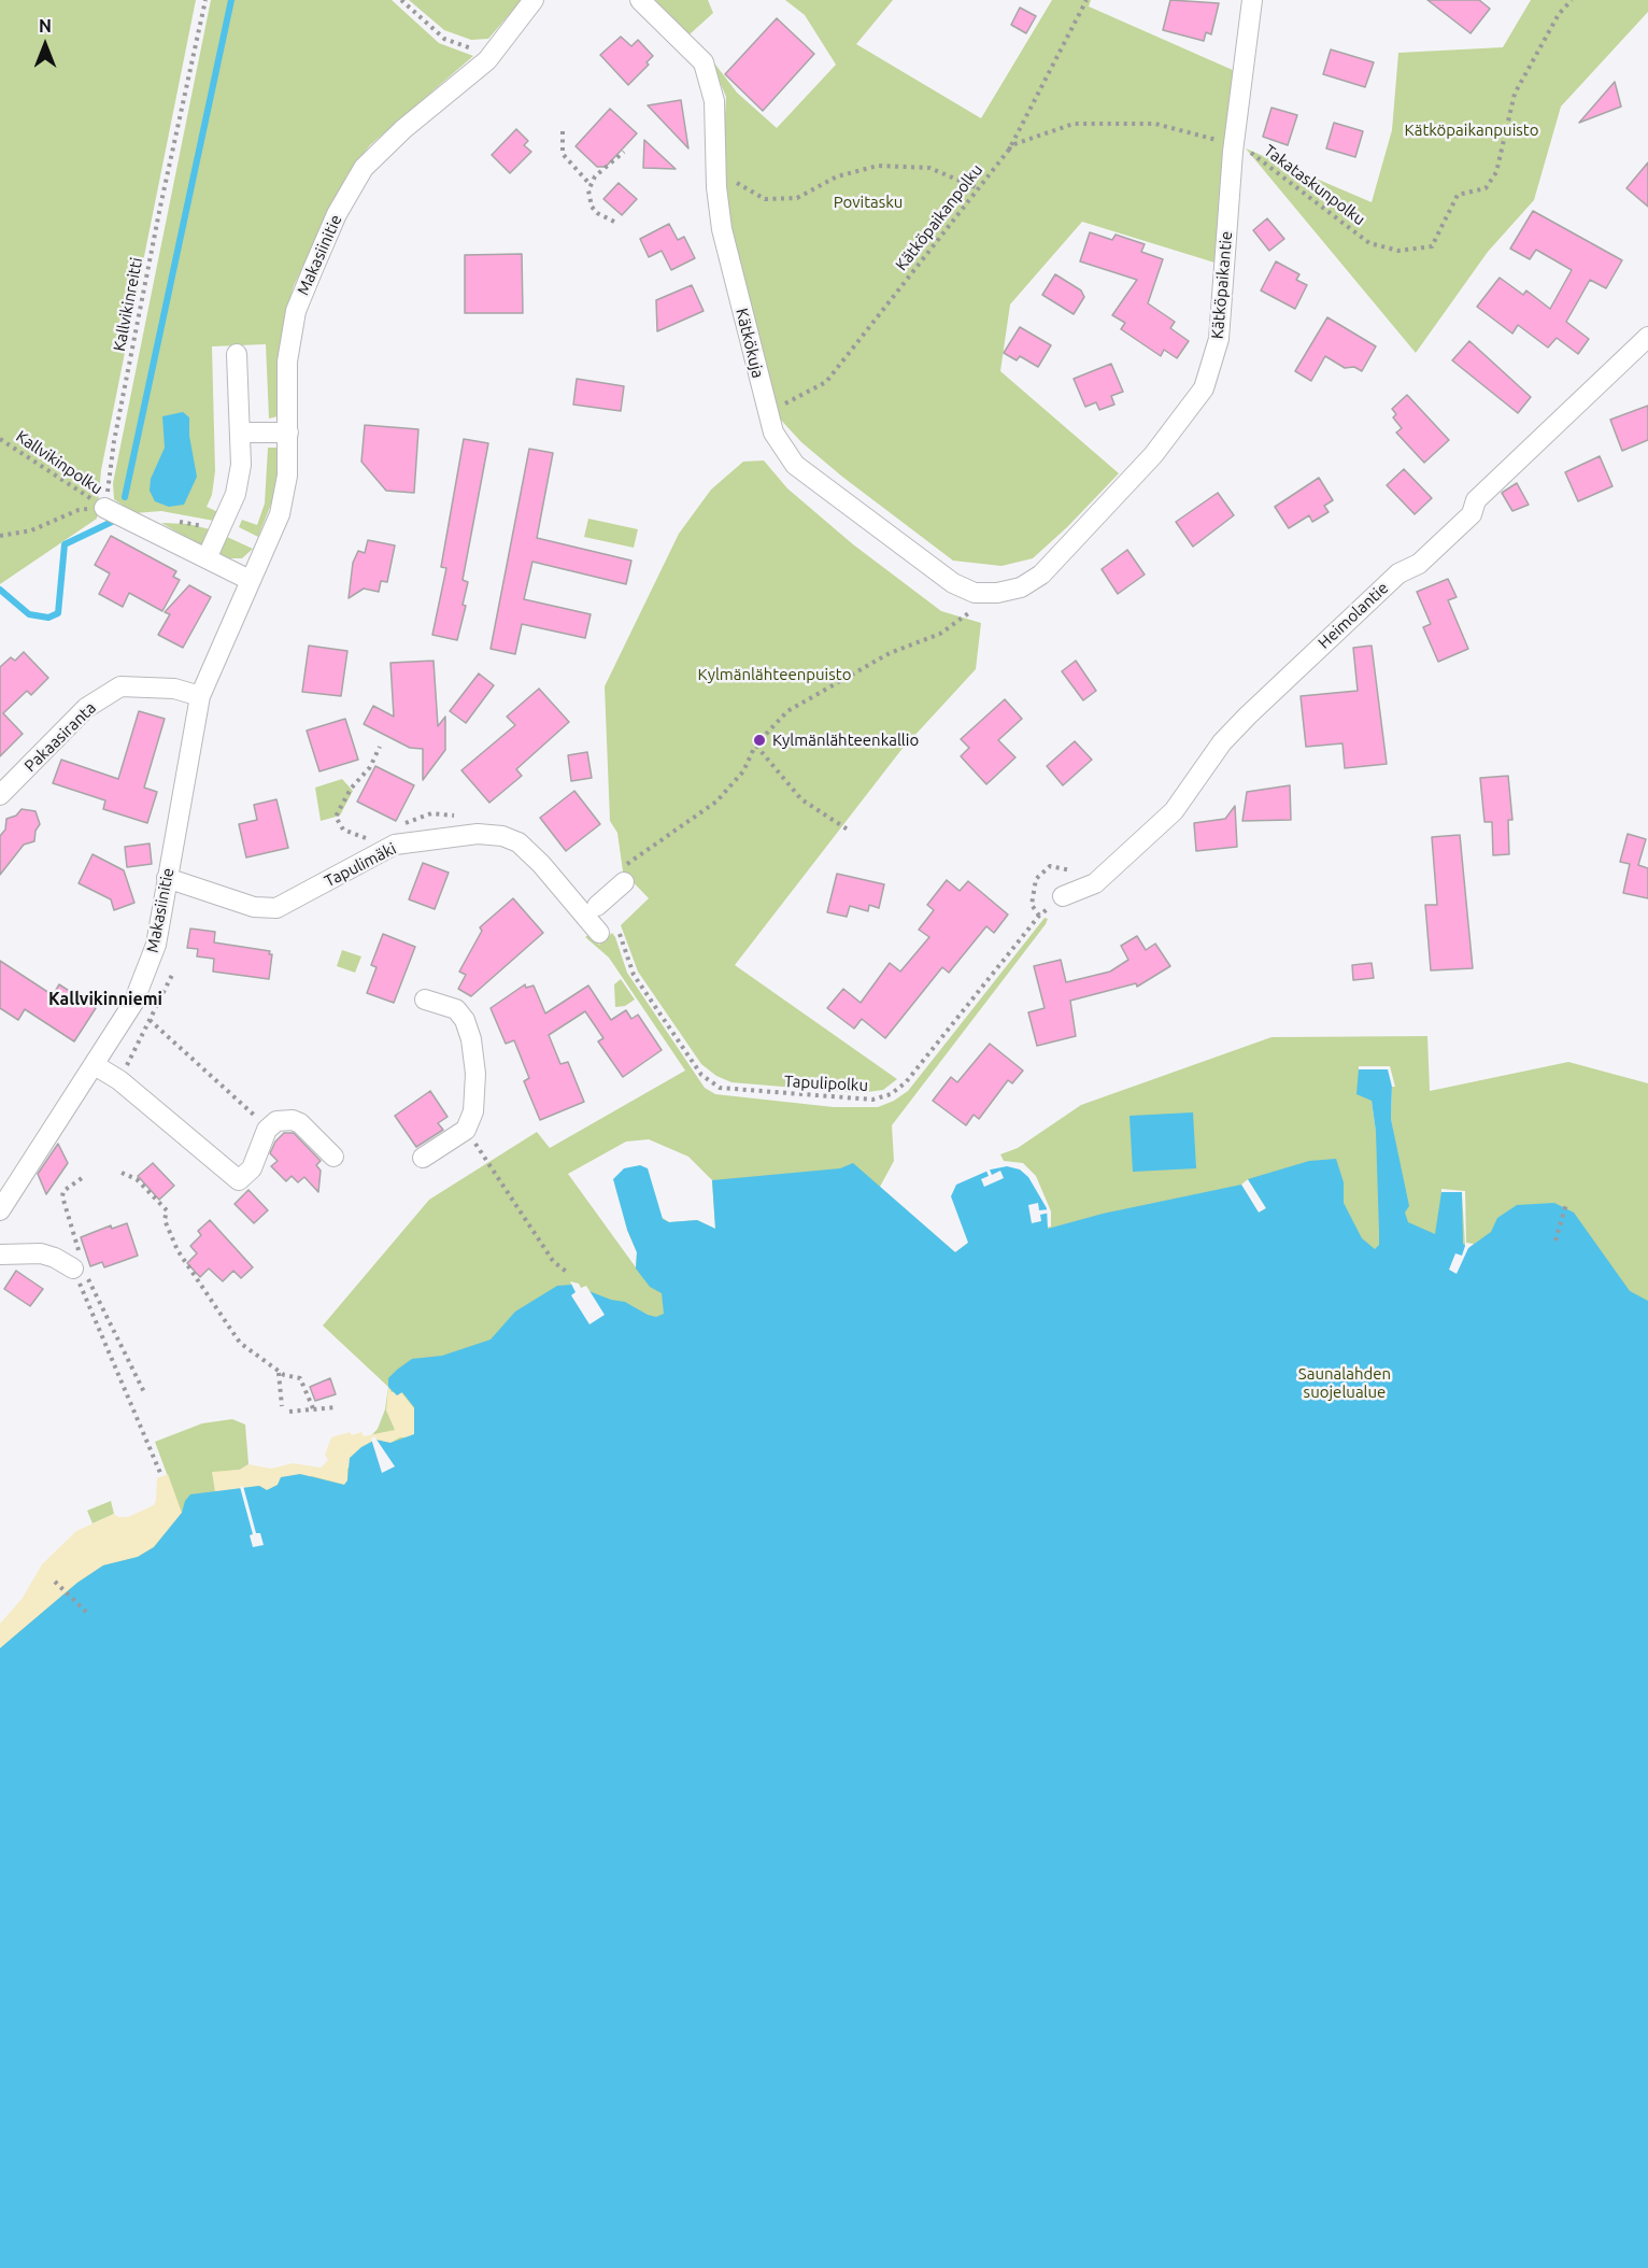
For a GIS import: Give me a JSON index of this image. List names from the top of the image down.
{
  "streets": {
    "street": [
      "Makasiinitie",
      "Kätköpaikantie",
      "Kätkökuja",
      "Heimolantie",
      "Pakaasiranta",
      "Tapulimäki"
    ],
    "path": [
      "Takataskunpolku",
      "Kätköpaikanpolku",
      "Kallvikinreitti",
      "Kallvikinpolku",
      "Tapulipolku"
    ]
  },
  "crossings": [
    ["Takataskunpolku", "Kätköpaikanpolku"],
    ["Takataskunpolku", "Kätköpaikantie"],
    ["Kätköpaikanpolku", "Kätkökuja"],
    ["Makasiinitie", "Pakaasiranta"],
    ["Makasiinitie", "Tapulimäki"],
    ["Kätköpaikantie", "Kätkökuja"],
    ["Kallvikinreitti", "Kallvikinpolku"],
    ["Heimolantie", "Tapulipolku"]
  ],
  "districts": ["Kallvikinniemi"],
  "parks": [
    "Kätköpaikanpuisto",
    "Povitasku",
    "Kylmänlähteenpuisto",
    "Saunalahden suojelualue"
  ],
  "places": ["Kylmänlähteenkallio"],
  "north": "top"
}
